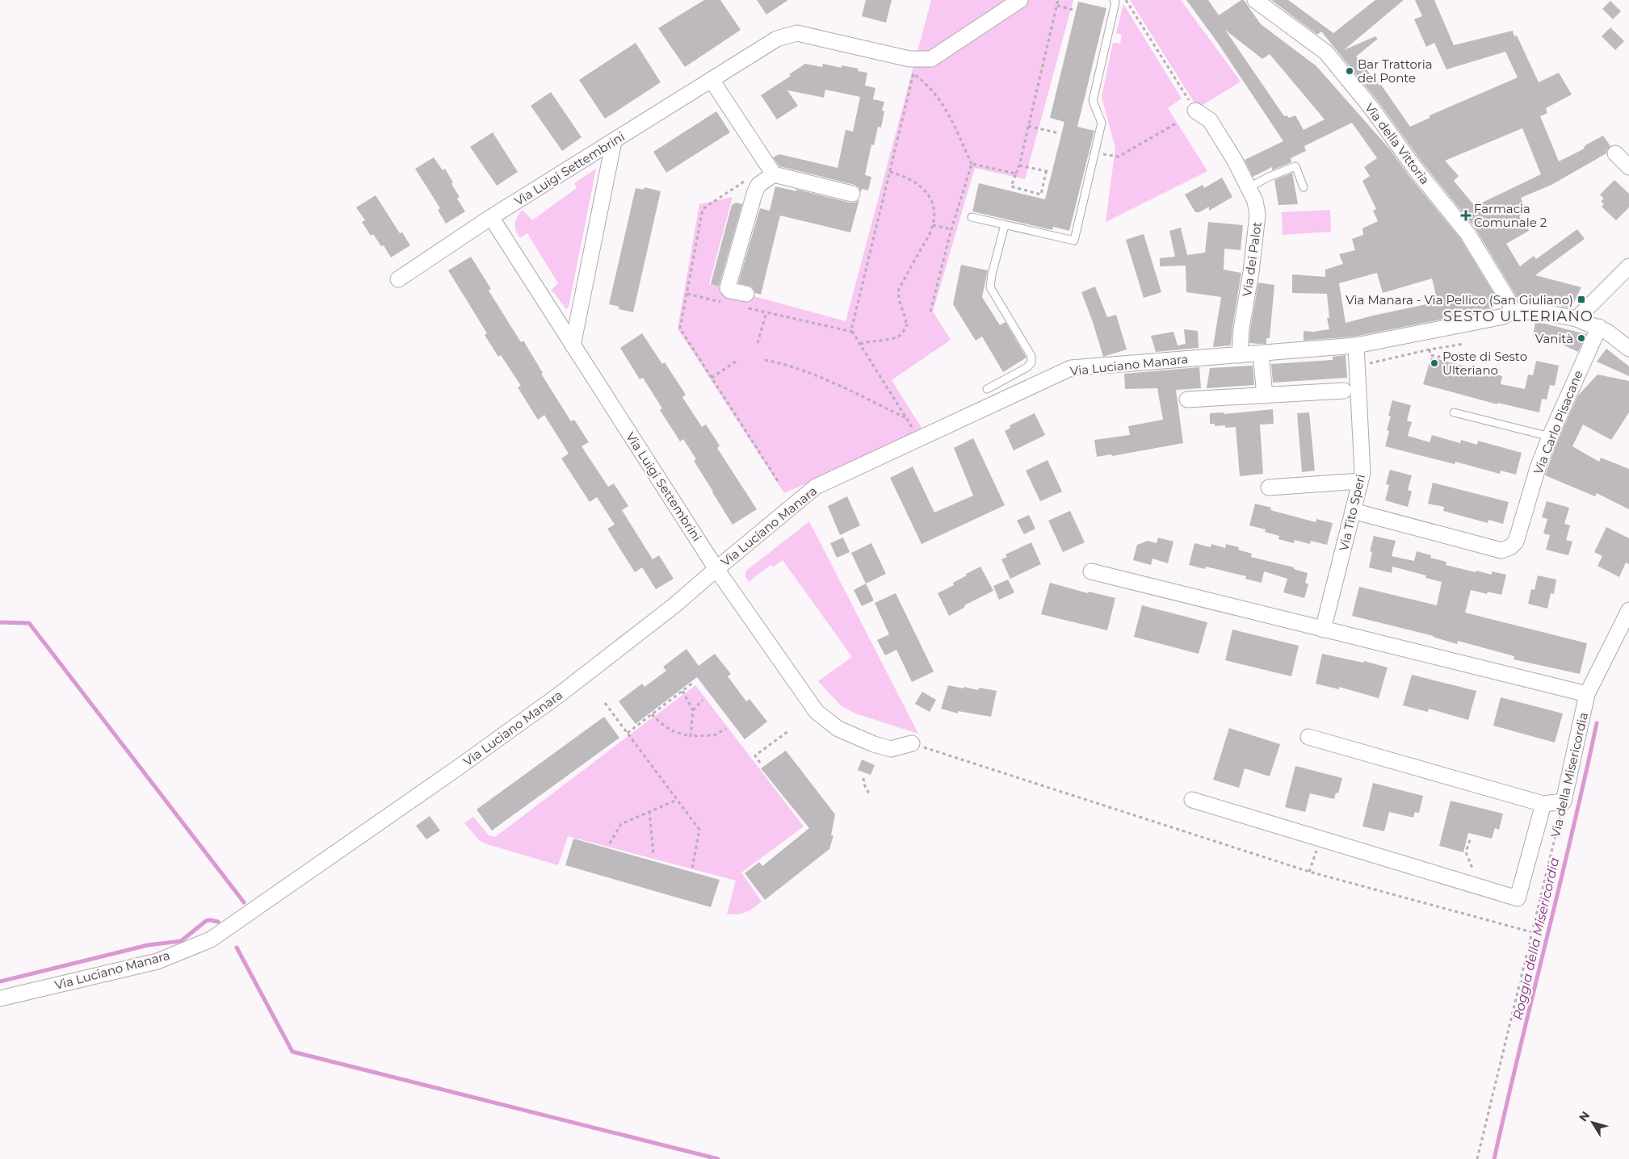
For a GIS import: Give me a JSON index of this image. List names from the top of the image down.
{
  "streets": {
    "street": [
      "Via della Vittoria",
      "Via Luigi Settembrini",
      "Via dei Palot",
      "Via Luciano Manara",
      "Via Carlo Pisacane",
      "Via Tito Speri",
      "Via della Misericordia"
    ]
  },
  "crossings": [
    ["Via della Vittoria", "Via Luciano Manara"],
    ["Via Luigi Settembrini", "Via Luciano Manara"],
    ["Via dei Palot", "Via Luciano Manara"],
    ["Via Luciano Manara", "Via Carlo Pisacane"],
    ["Via Luciano Manara", "Via Tito Speri"],
    ["Via Carlo Pisacane", "Via Tito Speri"]
  ],
  "districts": ["SESTO ULTERIANO"],
  "water": ["Roggia della Misericordia"],
  "places": {
    "other": ["Bar Trattoria del Ponte", "Vanità", "Poste di Sesto Ulteriano"],
    "health": ["Farmacia Comunale 2"],
    "transit": ["Via Manara - Via Pellico (San Giuliano)"]
  },
  "north": "top left"
}
